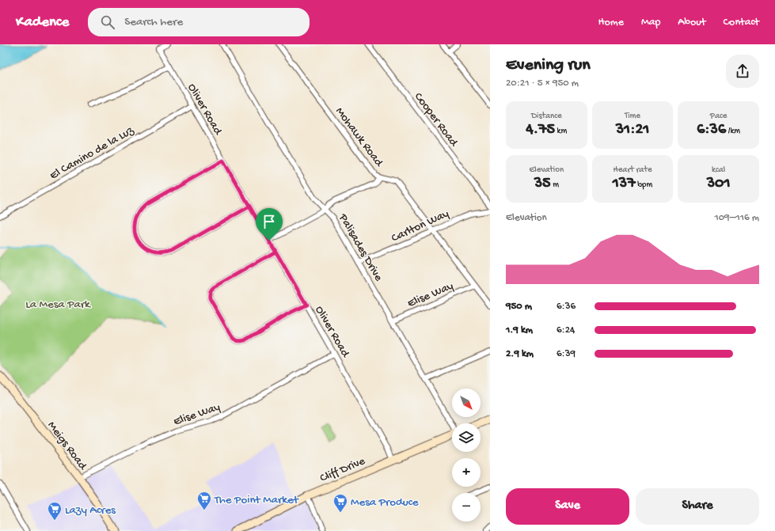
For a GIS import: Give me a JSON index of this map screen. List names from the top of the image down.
{
  "streets": {
    "main road": ["Meigs Road", "Cliff Drive"],
    "street": [
      "Oliver Road",
      "Cooper Road",
      "Mohawk Road",
      "El Camino de la Luz",
      "Carlton Way",
      "Palisades Drive",
      "Elise Way"
    ]
  },
  "crossings": [
    ["Oliver Road", "El Camino de la Luz"],
    ["Oliver Road", "Elise Way"],
    ["Oliver Road", "Cliff Drive"],
    ["Mohawk Road", "Carlton Way"],
    ["Mohawk Road", "Elise Way"],
    ["Carlton Way", "Palisades Drive"],
    ["Palisades Drive", "Elise Way"],
    ["Elise Way", "Meigs Road"]
  ],
  "parks": ["La Mesa Park"],
  "places": {
    "supermarket": ["The Point Market", "Mesa Produce", "Lazy Acres"]
  },
  "north": "bottom right",
  "page": {
    "header": "Kadence",
    "search": "Search here",
    "nav": [
      "Home",
      "Map",
      "About",
      "Contact"
    ],
    "heading": ["Evening run", "20:21 · 5 × 950 m"],
    "stats": [
      ["Distance", "4.75 km"],
      ["Time", "31:21"],
      ["Pace", "6:36 /km"],
      ["Elevation", "35 m"],
      ["Heart rate", "137 bpm"],
      ["kcal", "301"]
    ],
    "chart": ["Elevation", "109–116 m"],
    "list": [
      {
        "name": "950 m",
        "note": "6:36"
      },
      {
        "name": "1.9 km",
        "note": "6:24"
      },
      {
        "name": "2.9 km",
        "note": "6:39"
      }
    ],
    "map_buttons": ["+", "−"],
    "buttons": ["Save", "Share"]
  }
}
